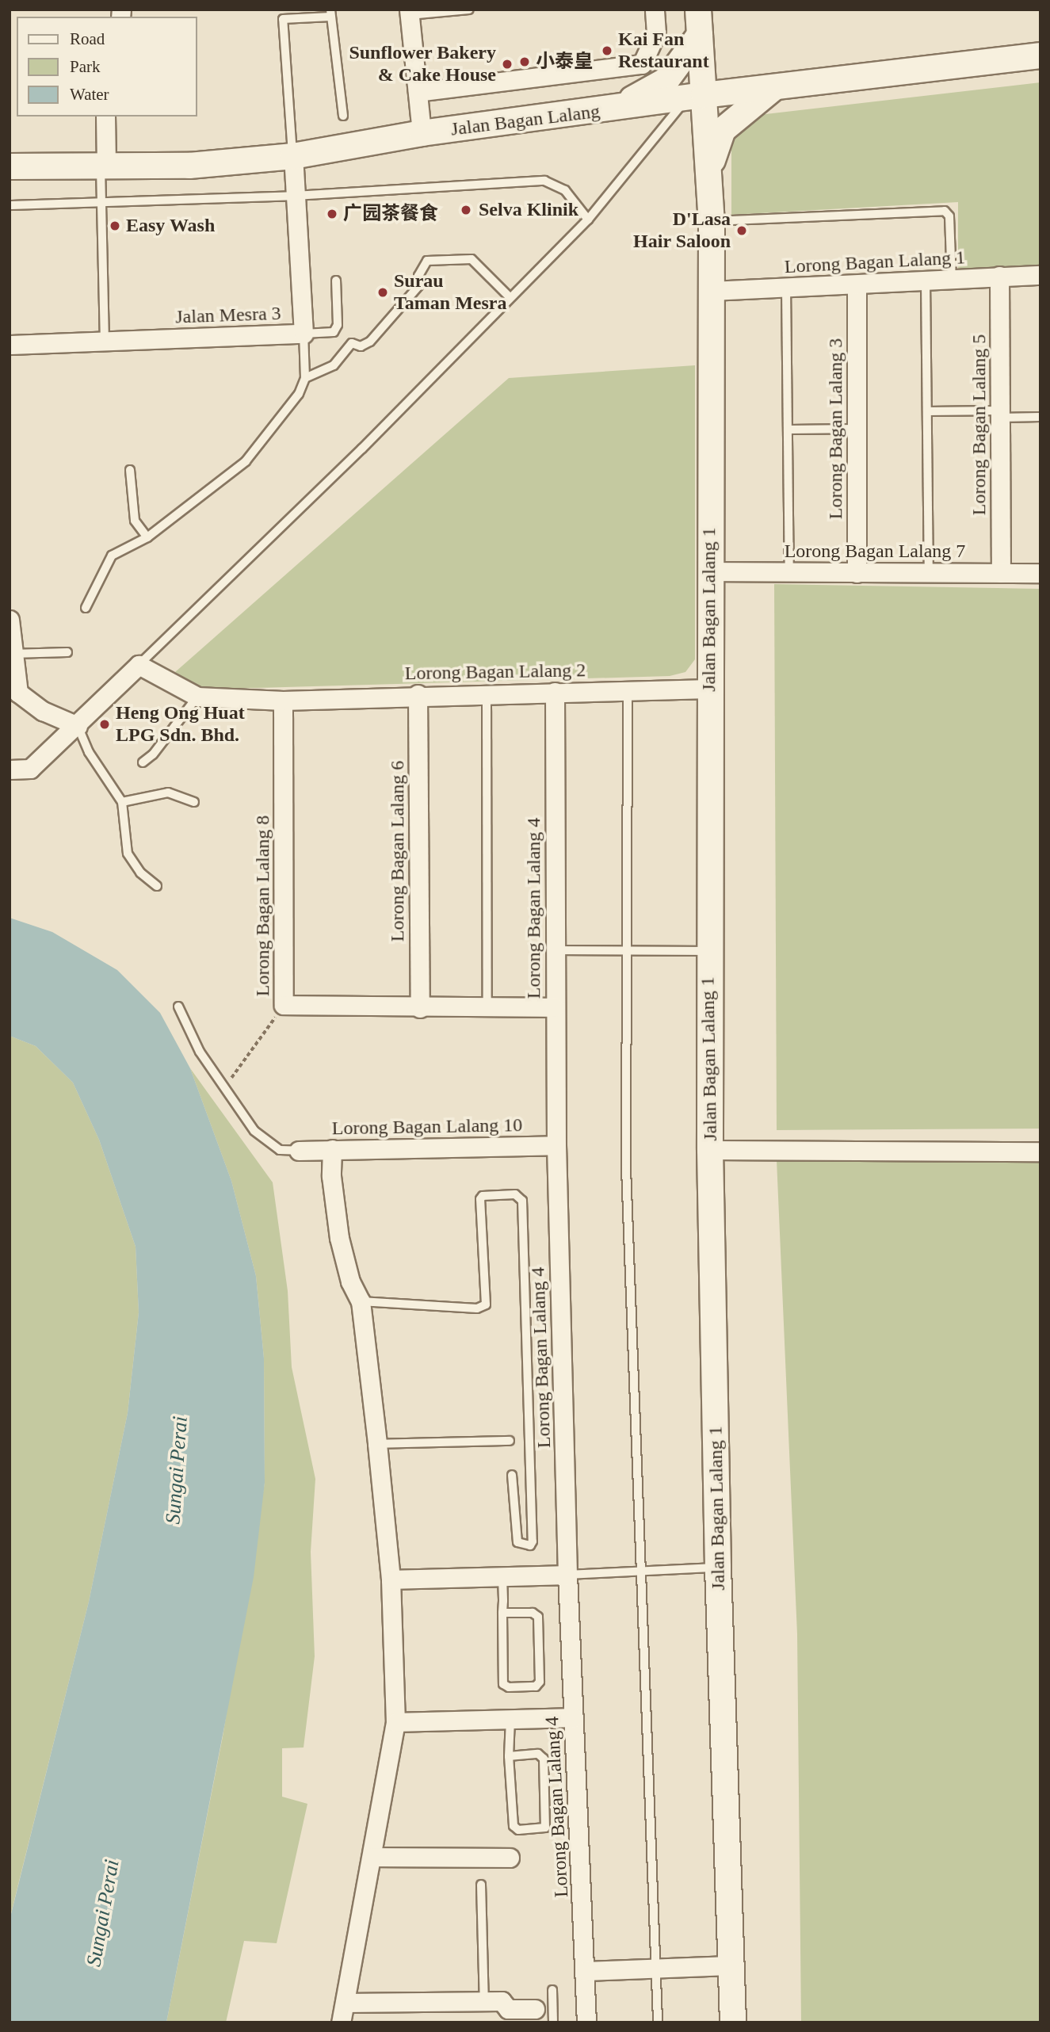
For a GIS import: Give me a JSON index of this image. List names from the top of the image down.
{
  "streets": {
    "main road": ["Jalan Bagan Lalang", "Jalan Bagan Lalang 1"],
    "street": [
      "Lorong Bagan Lalang 1",
      "Jalan Mesra 3",
      "Lorong Bagan Lalang 5",
      "Lorong Bagan Lalang 3",
      "Lorong Bagan Lalang 7",
      "Lorong Bagan Lalang 2",
      "Lorong Bagan Lalang 6",
      "Lorong Bagan Lalang 8",
      "Lorong Bagan Lalang 4",
      "Lorong Bagan Lalang 10"
    ]
  },
  "crossings": [
    ["Jalan Bagan Lalang", "Jalan Mesra 3"],
    ["Jalan Bagan Lalang", "Jalan Bagan Lalang 1"],
    ["Lorong Bagan Lalang 1", "Lorong Bagan Lalang 5"],
    ["Lorong Bagan Lalang 1", "Lorong Bagan Lalang 3"],
    ["Lorong Bagan Lalang 1", "Jalan Bagan Lalang 1"],
    ["Lorong Bagan Lalang 5", "Lorong Bagan Lalang 7"],
    ["Lorong Bagan Lalang 3", "Lorong Bagan Lalang 7"],
    ["Lorong Bagan Lalang 7", "Jalan Bagan Lalang 1"],
    ["Jalan Bagan Lalang 1", "Lorong Bagan Lalang 2"],
    ["Lorong Bagan Lalang 2", "Lorong Bagan Lalang 6"],
    ["Lorong Bagan Lalang 2", "Lorong Bagan Lalang 8"],
    ["Lorong Bagan Lalang 2", "Lorong Bagan Lalang 4"],
    ["Lorong Bagan Lalang 6", "Lorong Bagan Lalang 8"],
    ["Lorong Bagan Lalang 8", "Lorong Bagan Lalang 4"],
    ["Lorong Bagan Lalang 4", "Lorong Bagan Lalang 10"]
  ],
  "water": ["Sungai Perai"],
  "places": [
    "Kai Fan Restaurant",
    "小泰皇",
    "Sunflower Bakery & Cake House",
    "Selva Klinik",
    "广园茶餐食",
    "Easy Wash",
    "D'Lasa Hair Saloon",
    "Surau Taman Mesra",
    "Heng Ong Huat LPG Sdn. Bhd."
  ],
  "legend": ["Road", "Park", "Water"]
}
